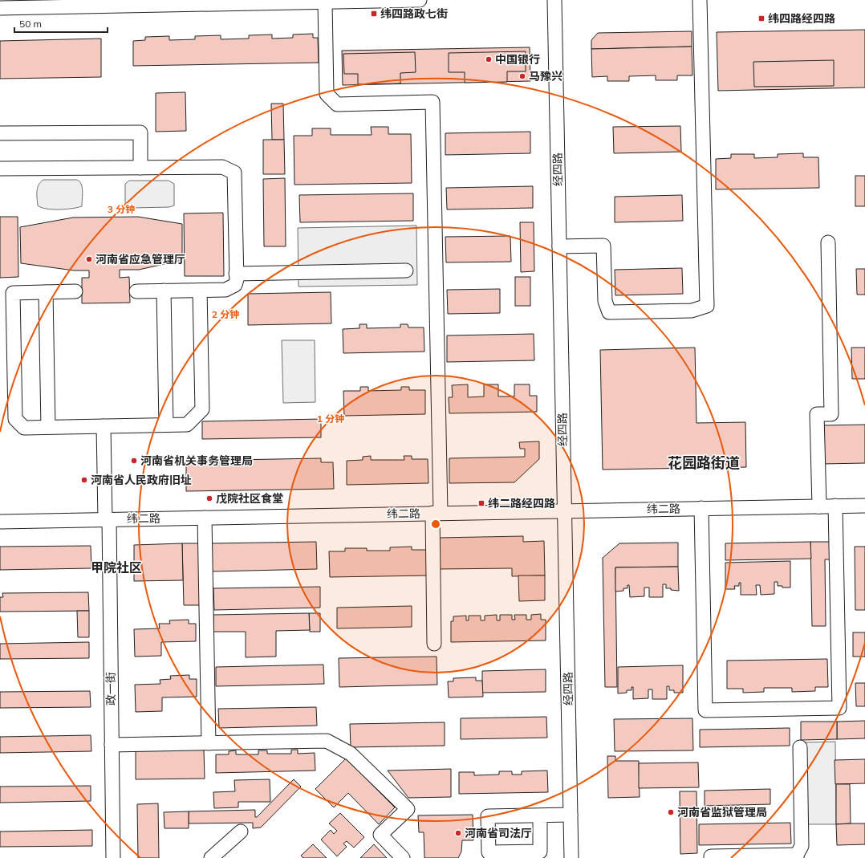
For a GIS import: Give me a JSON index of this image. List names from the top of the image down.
{
  "streets": {
    "street": ["经四路", "纬二路", "政一街"]
  },
  "crossings": [
    ["经四路", "纬二路"],
    ["纬二路", "政一街"]
  ],
  "districts": ["花园路街道", "甲院社区"],
  "places": {
    "transit": ["纬四路政七街", "纬四路经四路", "纬二路经四路"],
    "other": [
      "中国银行",
      "马豫兴",
      "河南省应急管理厅",
      "河南省机关事务管理局",
      "河南省人民政府旧址",
      "戊院社区食堂",
      "河南省监狱管理局",
      "河南省司法厅"
    ]
  },
  "scale_bar": "50 m",
  "rings": ["3 分钟", "2 分钟", "1 分钟"]
}
